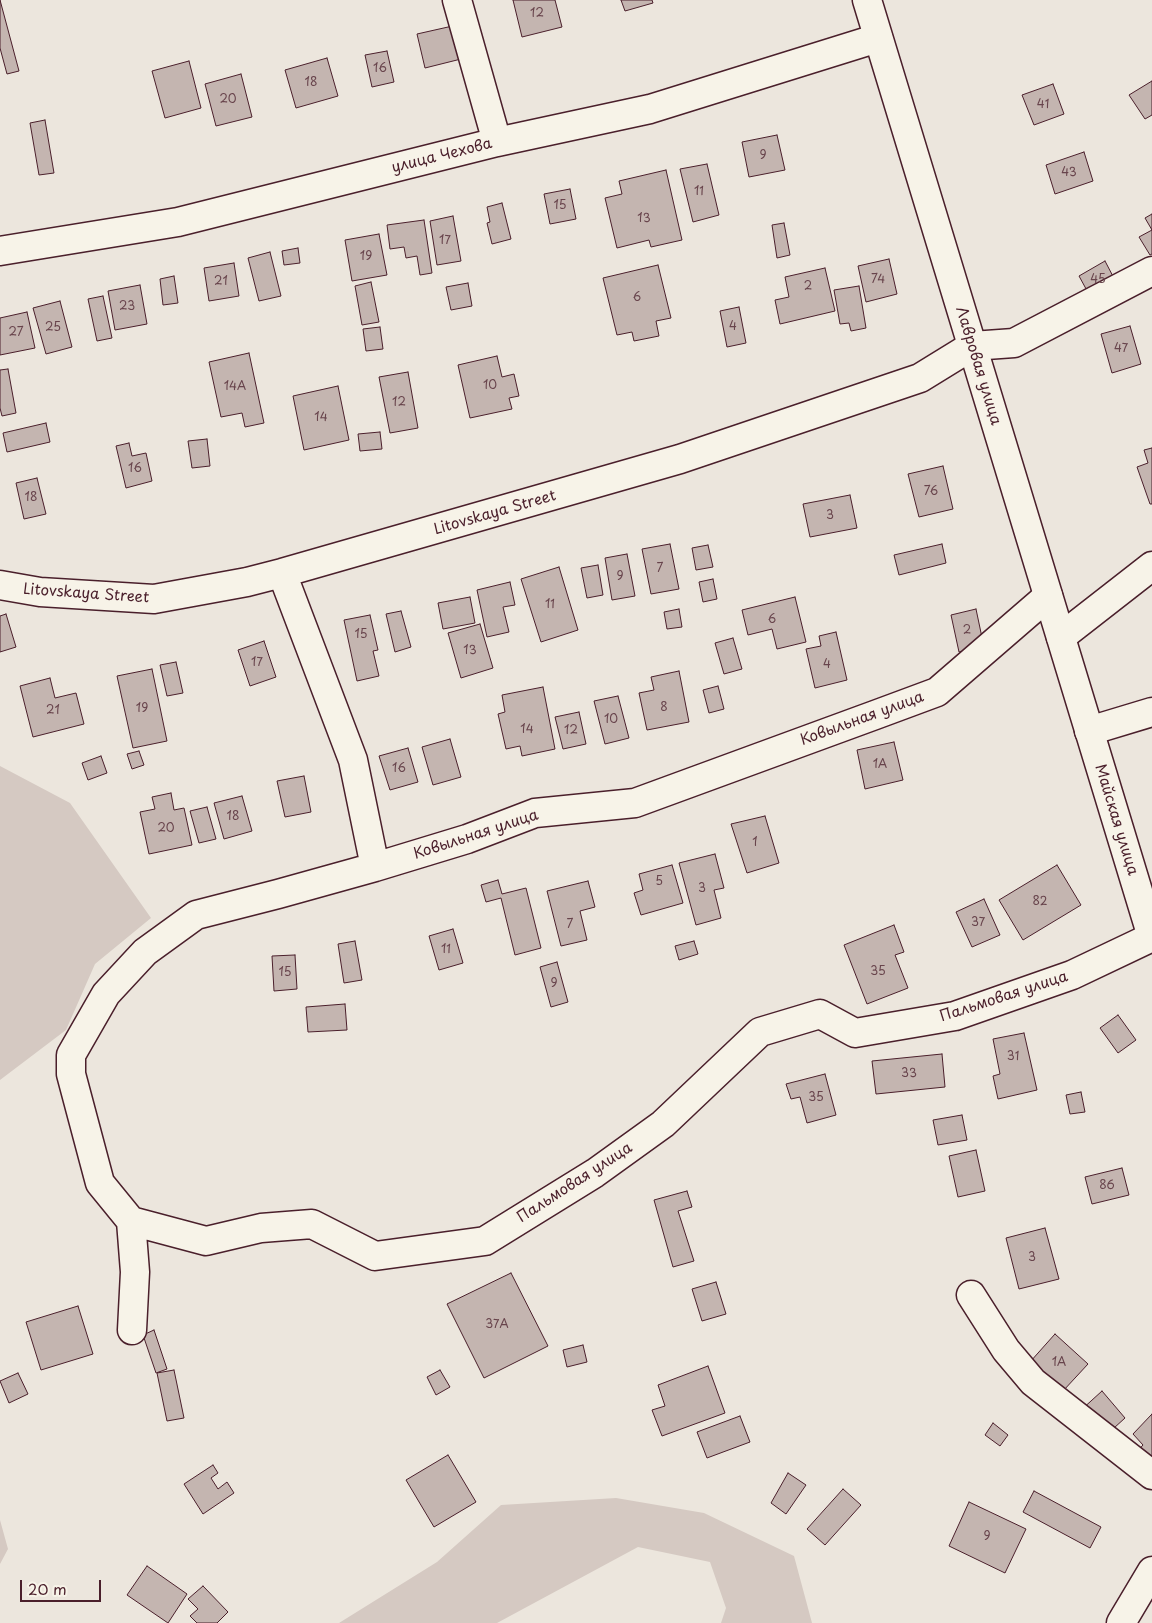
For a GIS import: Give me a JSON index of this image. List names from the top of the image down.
{
  "streets": {
    "street": [
      "улица Чехова",
      "Лавровая улица",
      "Litovskaya Street",
      "Ковыльная улица",
      "Майская улица",
      "Пальмовая улица"
    ]
  },
  "crossings": [
    ["улица Чехова", "Лавровая улица"],
    ["Лавровая улица", "Litovskaya Street"],
    ["Лавровая улица", "Ковыльная улица"],
    ["Лавровая улица", "Майская улица"],
    ["Ковыльная улица", "Пальмовая улица"],
    ["Майская улица", "Пальмовая улица"]
  ],
  "house_numbers": [
    "12",
    "16",
    "18",
    "20",
    "41",
    "9",
    "43",
    "11",
    "15",
    "13",
    "17",
    "19",
    "74",
    "45",
    "21",
    "2",
    "6",
    "23",
    "4",
    "25",
    "27",
    "47",
    "10",
    "14А",
    "12",
    "14",
    "16",
    "76",
    "18",
    "3",
    "7",
    "9",
    "11",
    "6",
    "2",
    "15",
    "13",
    "17",
    "4",
    "8",
    "19",
    "21",
    "10",
    "14",
    "12",
    "1А",
    "16",
    "18",
    "20",
    "1",
    "5",
    "3",
    "82",
    "37",
    "7",
    "11",
    "35",
    "15",
    "9",
    "31",
    "33",
    "35",
    "86",
    "3",
    "37А",
    "1А",
    "9"
  ],
  "scale_bar": "20 m"
}
